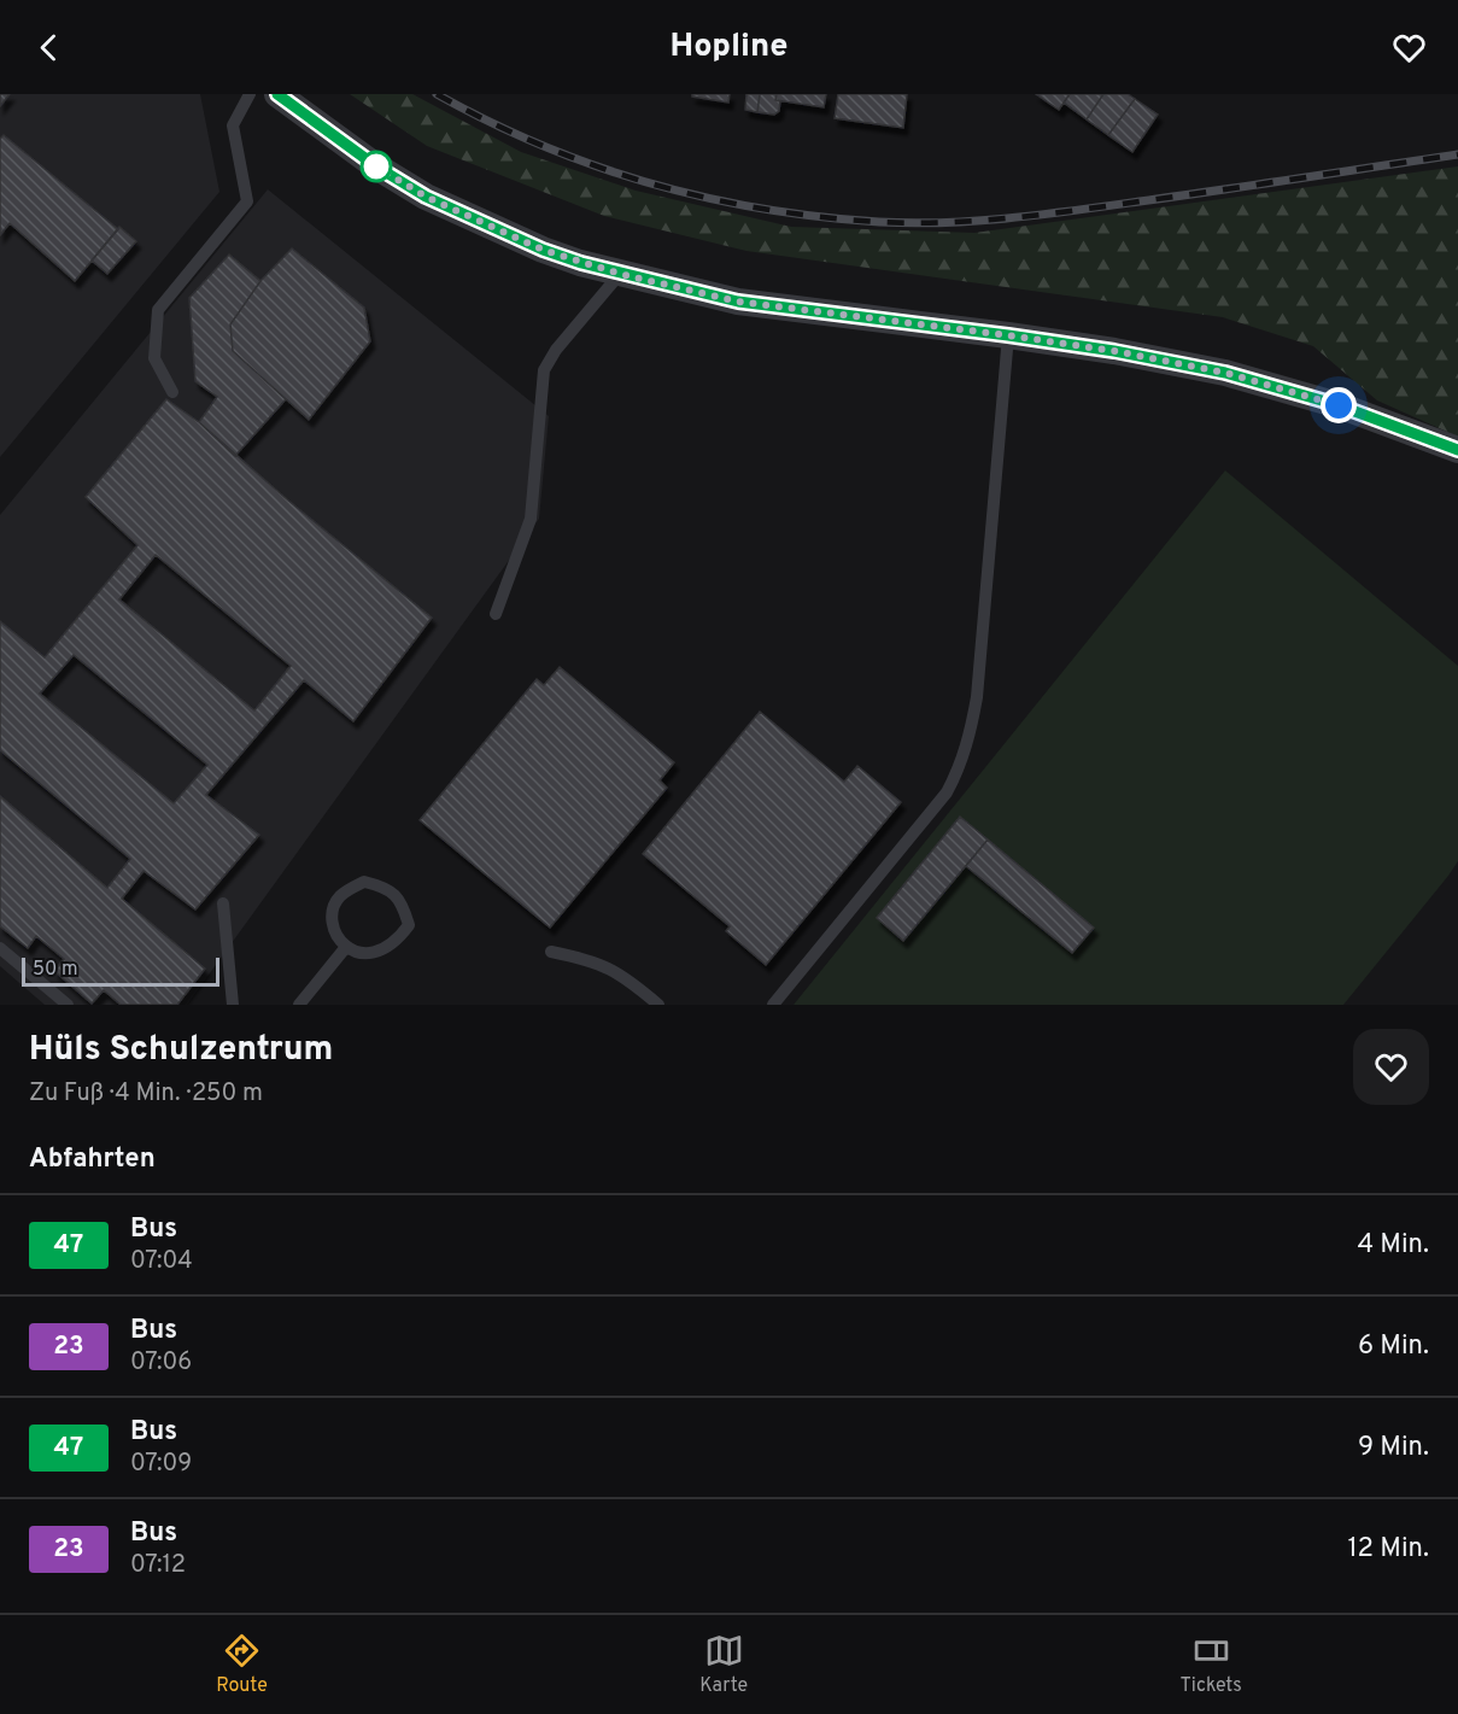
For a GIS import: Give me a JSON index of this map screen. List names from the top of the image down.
{
  "lines": ["bus line 47"],
  "scale_bar": "50 m",
  "page": {
    "header": "Hopline",
    "scale": "50 m",
    "heading": [
      ["Hüls Schulzentrum", "Zu Fuß · 4 Min. · 250 m"],
      "Abfahrten"
    ],
    "list": [
      {
        "mark": "47",
        "name": "Bus",
        "note": "07:04",
        "value": "4 Min."
      },
      {
        "mark": "23",
        "name": "Bus",
        "note": "07:06",
        "value": "6 Min."
      },
      {
        "mark": "47",
        "name": "Bus",
        "note": "07:09",
        "value": "9 Min."
      },
      {
        "mark": "23",
        "name": "Bus",
        "note": "07:12",
        "value": "12 Min."
      }
    ],
    "tabs": ["Route", "Karte", "Tickets"]
  }
}
